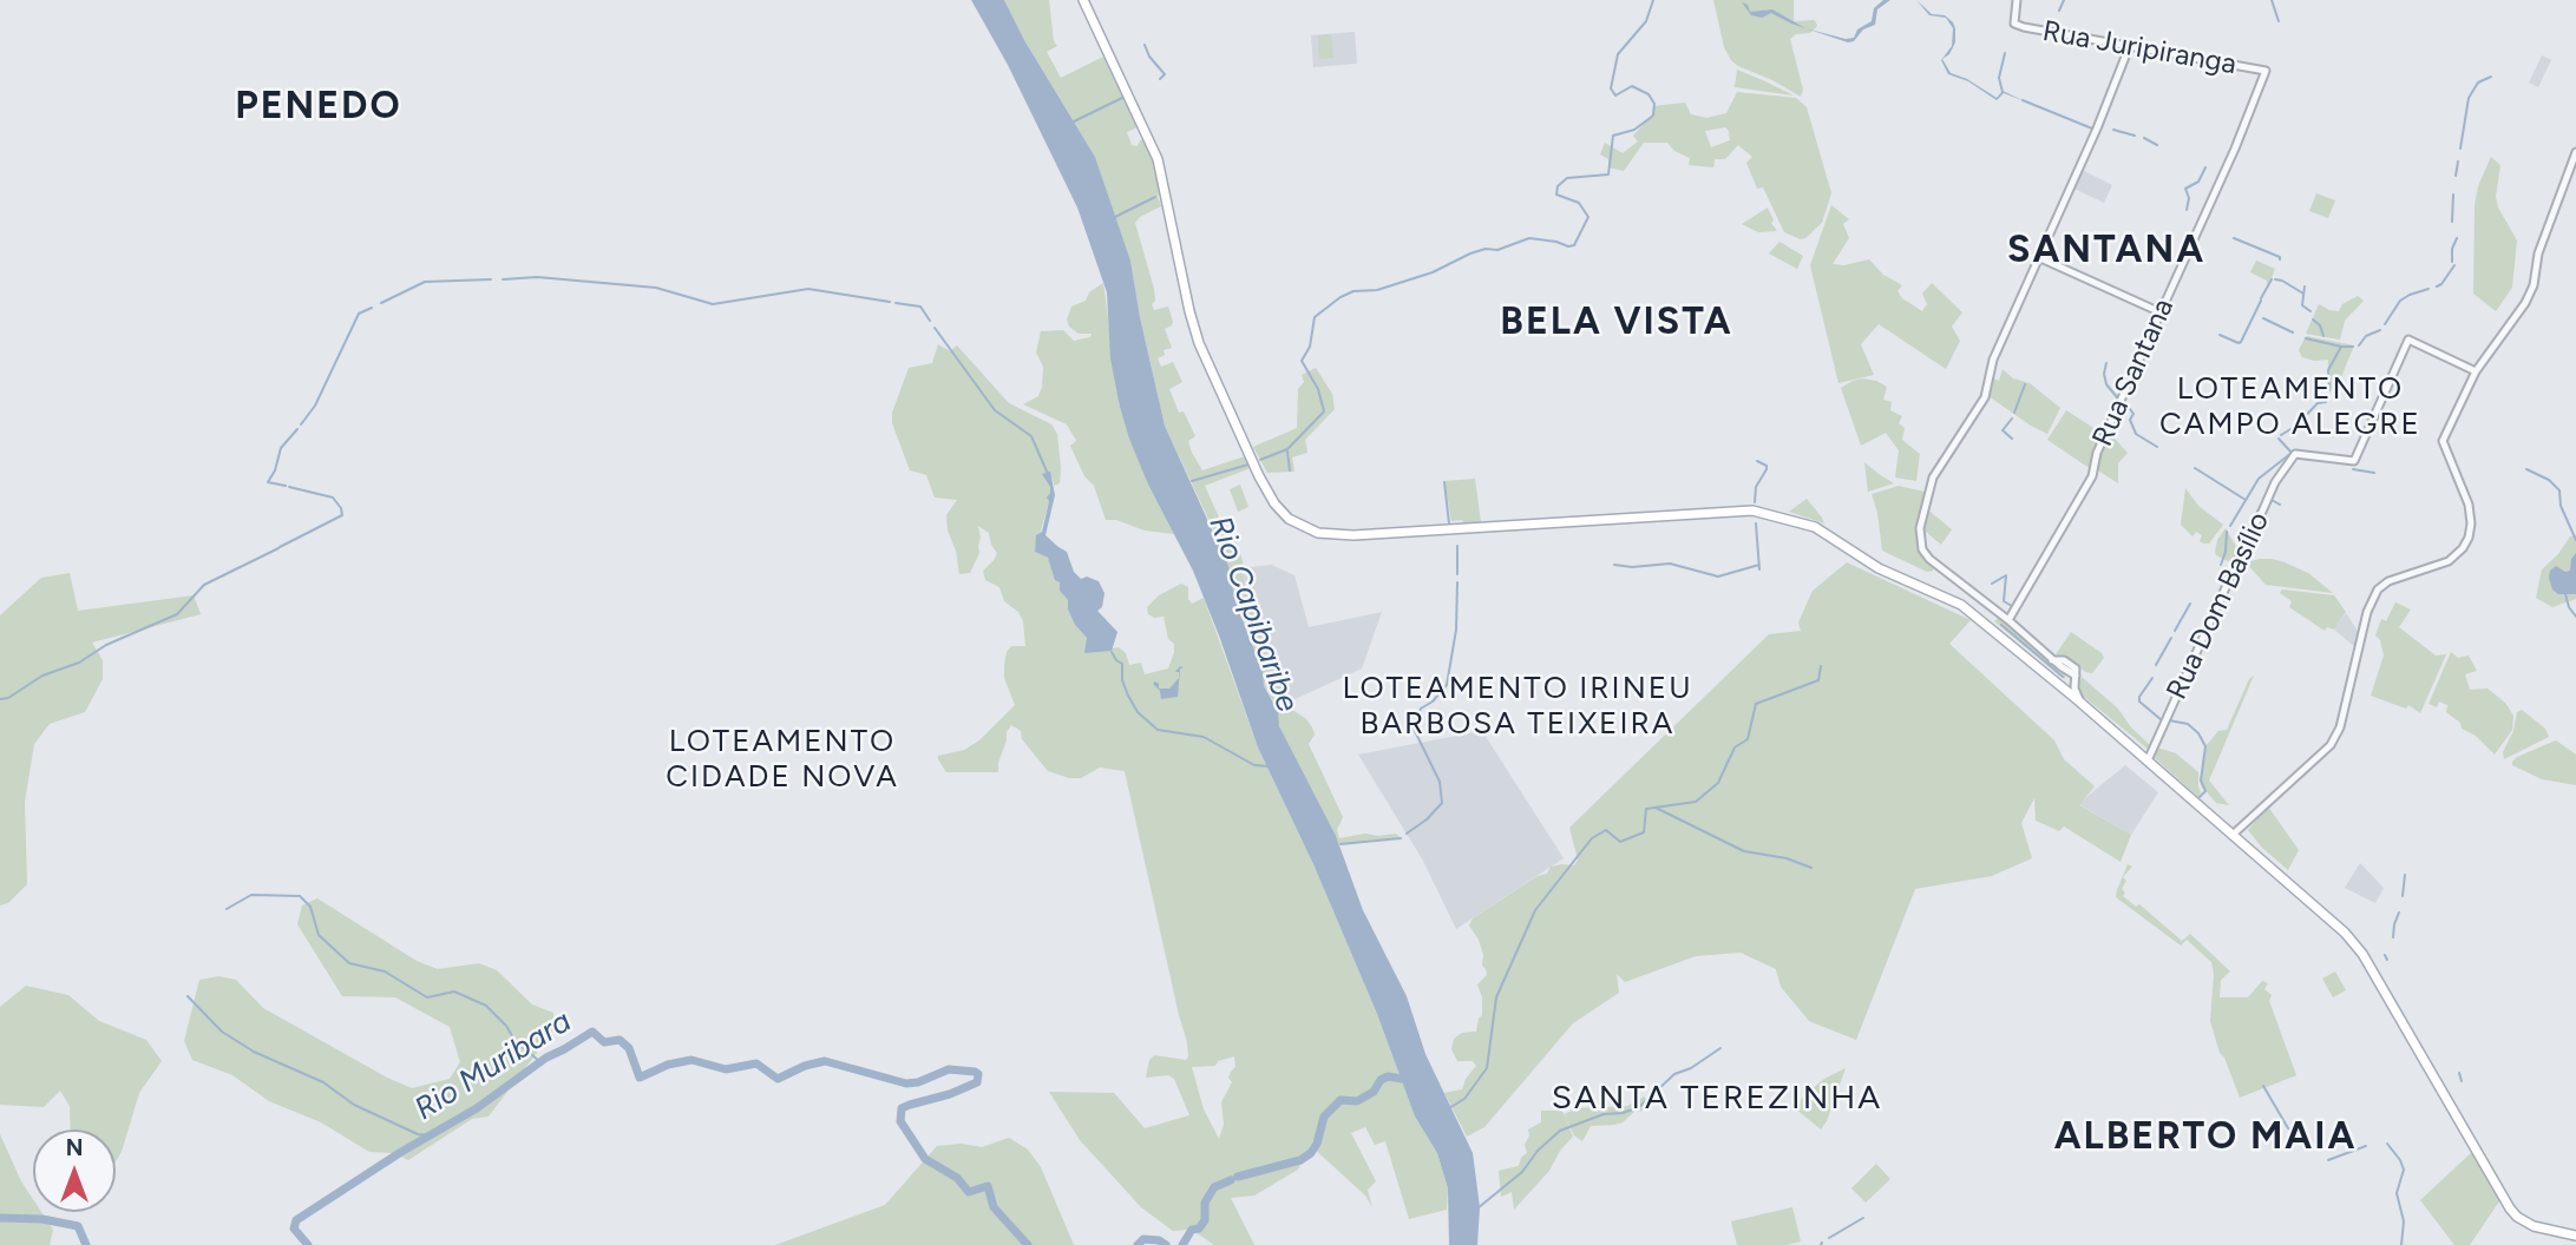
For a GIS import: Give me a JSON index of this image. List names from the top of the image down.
{
  "streets": {
    "street": ["Rua Juripiranga", "Rua Santana", "Rua Dom Basílio"]
  },
  "crossings": [
    ["Rua Juripiranga", "Rua Santana"]
  ],
  "districts": [
    "PENEDO",
    "SANTANA",
    "BELA VISTA",
    "LOTEAMENTO CAMPO ALEGRE",
    "LOTEAMENTO IRINEU BARBOSA TEIXEIRA",
    "LOTEAMENTO CIDADE NOVA",
    "SANTA TEREZINHA",
    "ALBERTO MAIA"
  ],
  "water": ["Rio Capibaribe", "Rio Muribara"],
  "north": "top"
}
